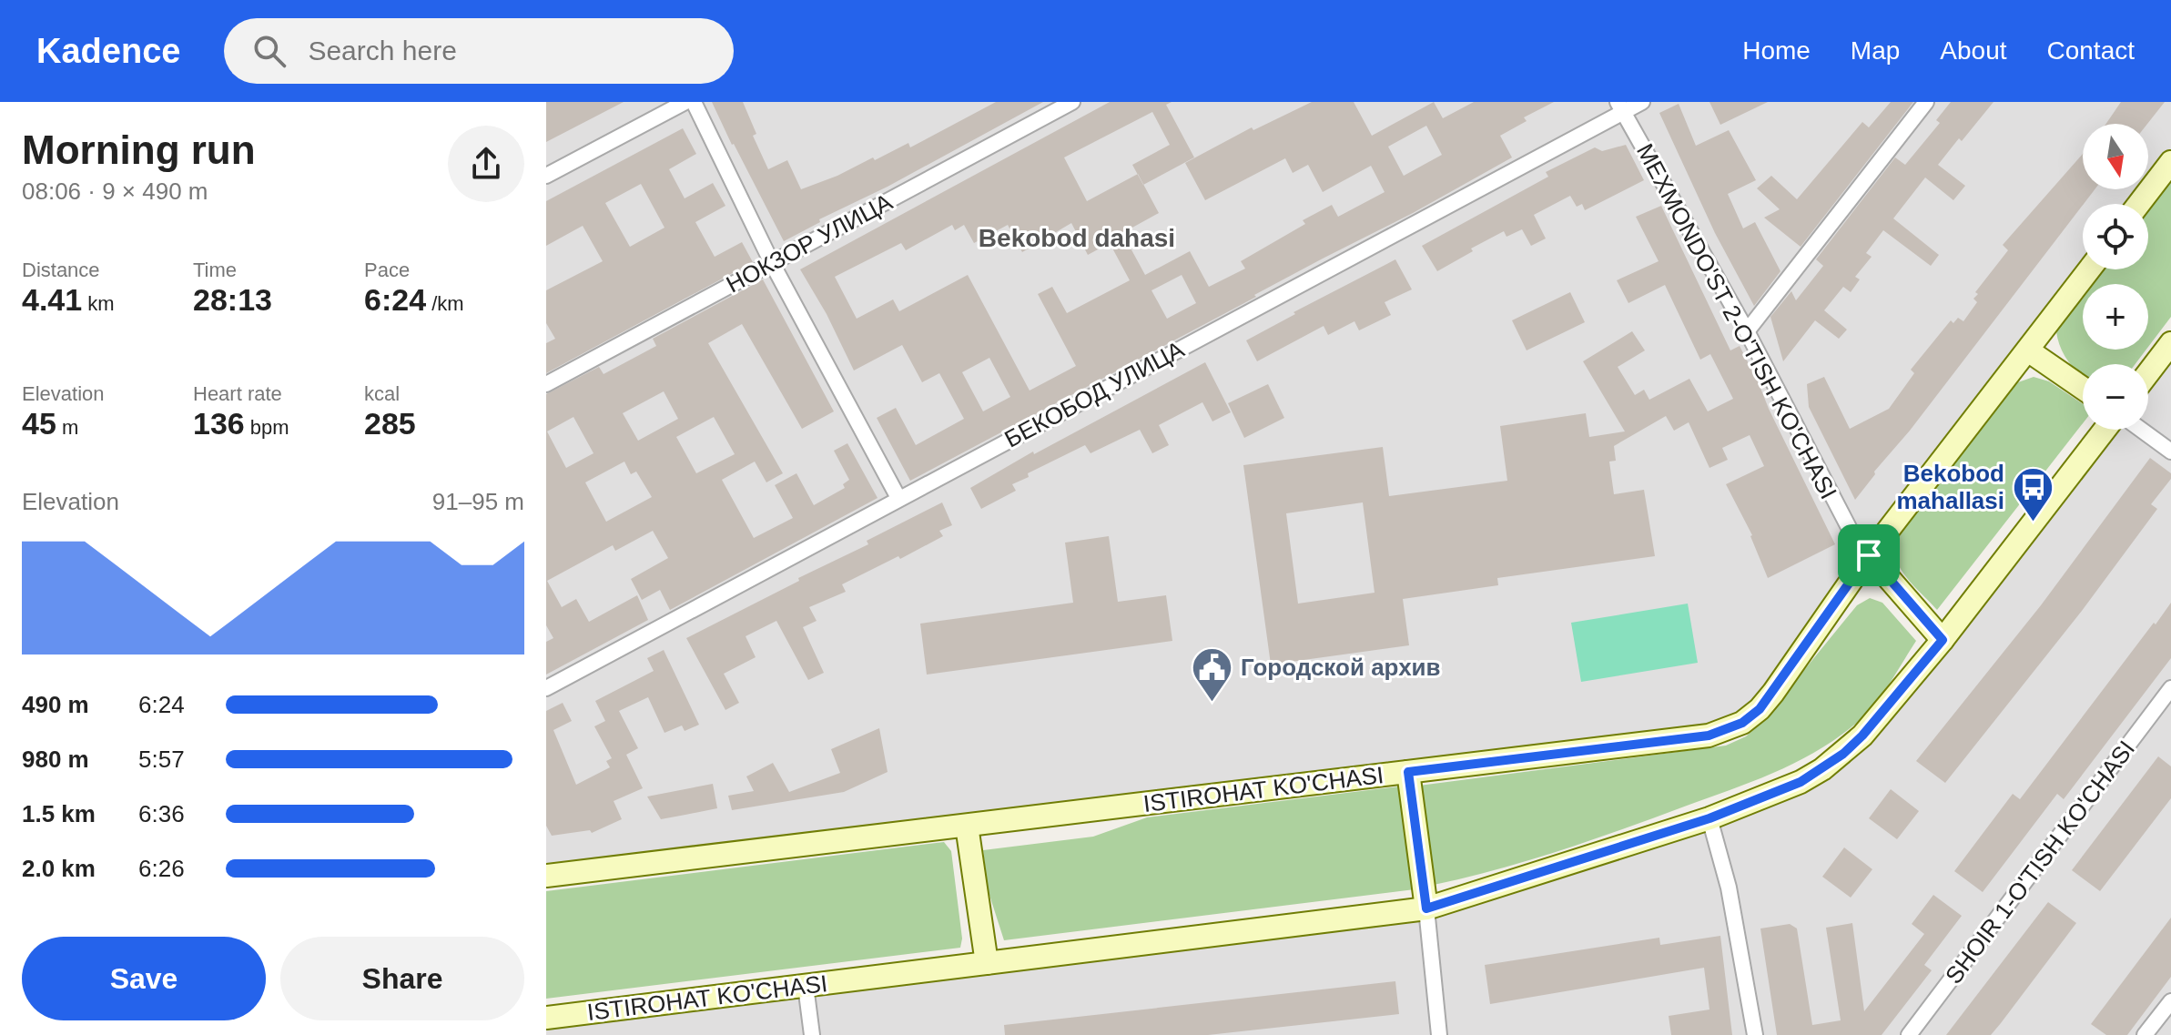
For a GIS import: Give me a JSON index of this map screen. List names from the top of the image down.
{
  "streets": {
    "main road": ["MEXMONDO'ST 2-O'TISH KO'CHASI", "ISTIROHAT KO'CHASI"],
    "street": ["НОКЗОР УЛИЦА", "БЕКОБОД УЛИЦА", "SHOIR 1-O'TISH KO'CHASI"]
  },
  "crossings": [
    ["MEXMONDO'ST 2-O'TISH KO'CHASI", "БЕКОБОД УЛИЦА"],
    ["MEXMONDO'ST 2-O'TISH KO'CHASI", "ISTIROHAT KO'CHASI"]
  ],
  "districts": ["Bekobod dahasi"],
  "places": {
    "bus stop": ["Bekobod mahallasi"],
    "public building": ["Городской архив"]
  },
  "north": "bottom",
  "page": {
    "header": "Kadence",
    "search": "Search here",
    "nav": [
      "Home",
      "Map",
      "About",
      "Contact"
    ],
    "heading": ["Morning run", "08:06 · 9 × 490 m"],
    "map_buttons": ["+", "−"],
    "stats": [
      ["Distance", "4.41 km"],
      ["Time", "28:13"],
      ["Pace", "6:24 /km"],
      ["Elevation", "45 m"],
      ["Heart rate", "136 bpm"],
      ["kcal", "285"]
    ],
    "chart": ["Elevation", "91–95 m"],
    "list": [
      {
        "name": "490 m",
        "note": "6:24"
      },
      {
        "name": "980 m",
        "note": "5:57"
      },
      {
        "name": "1.5 km",
        "note": "6:36"
      },
      {
        "name": "2.0 km",
        "note": "6:26"
      }
    ],
    "buttons": ["Save", "Share"]
  }
}
